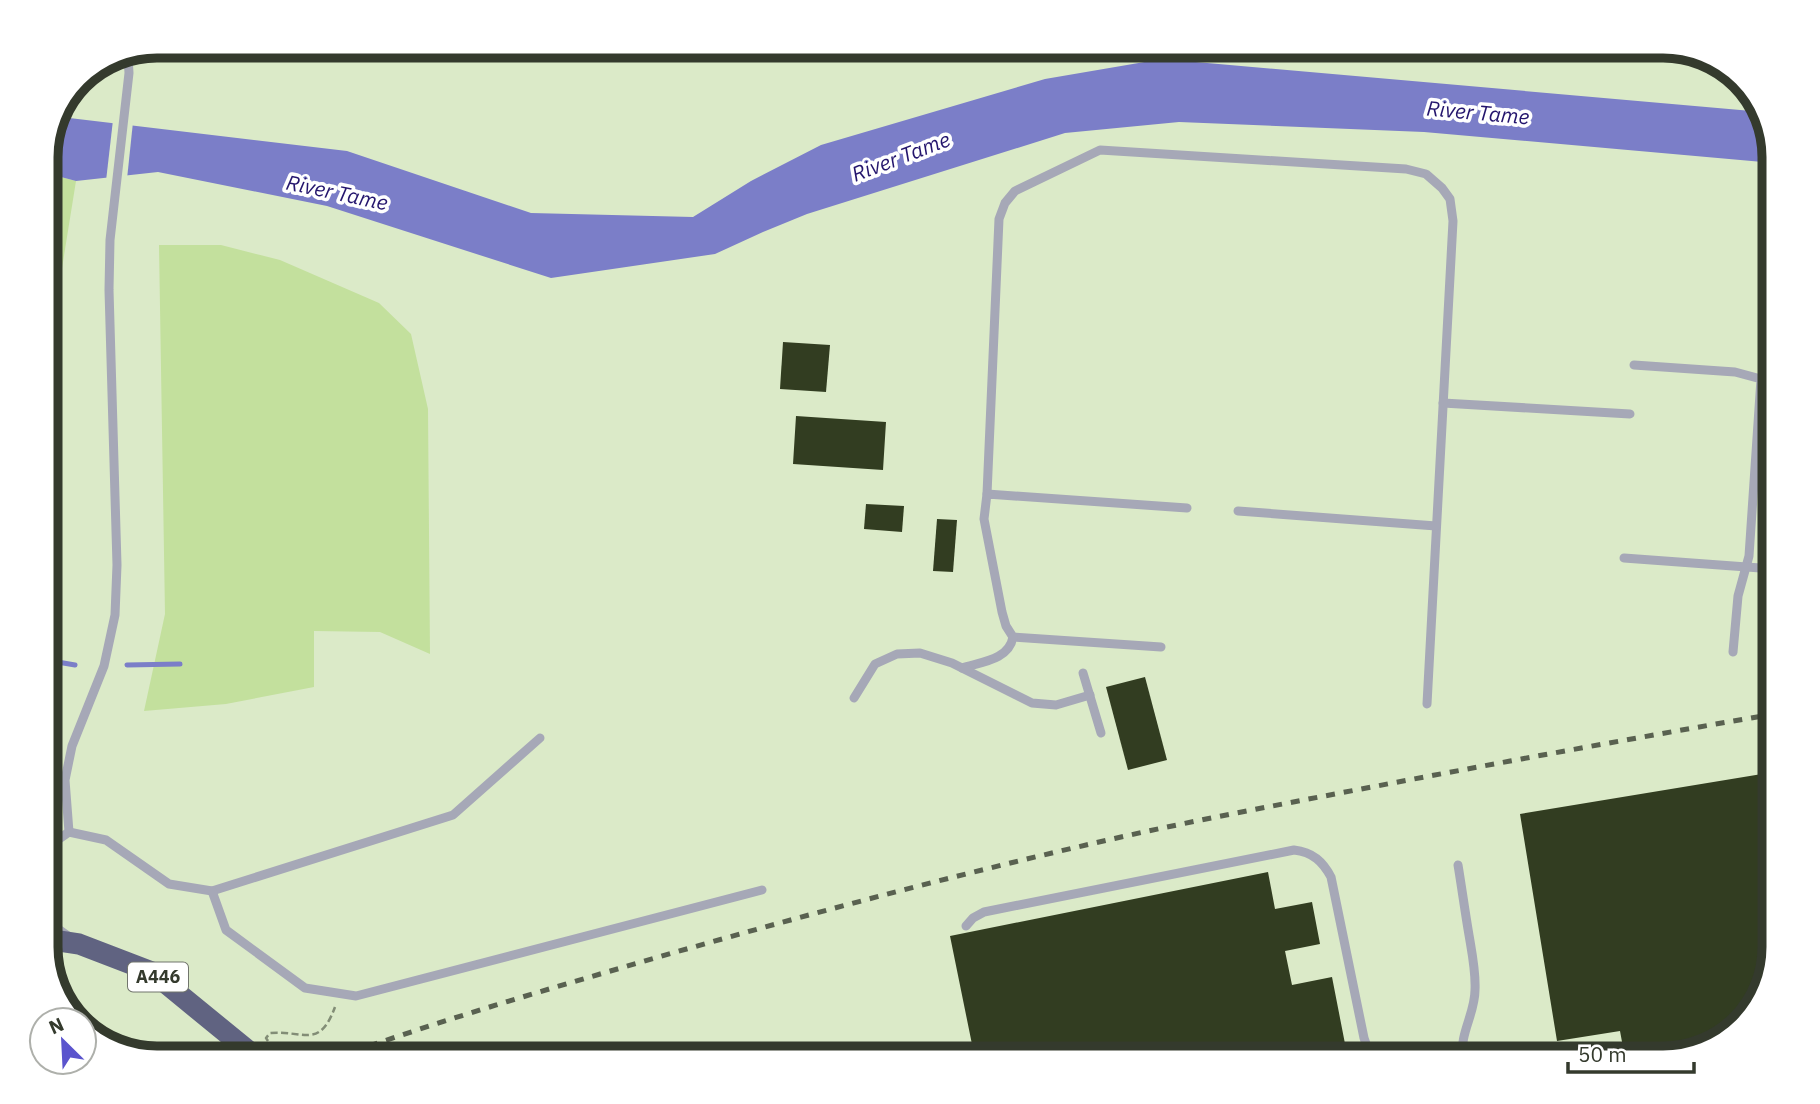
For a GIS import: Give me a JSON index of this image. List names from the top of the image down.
{
  "streets": {
    "highway": ["A446"]
  },
  "water": ["River Tame"],
  "scale_bar": "50 m",
  "north": "top left"
}
